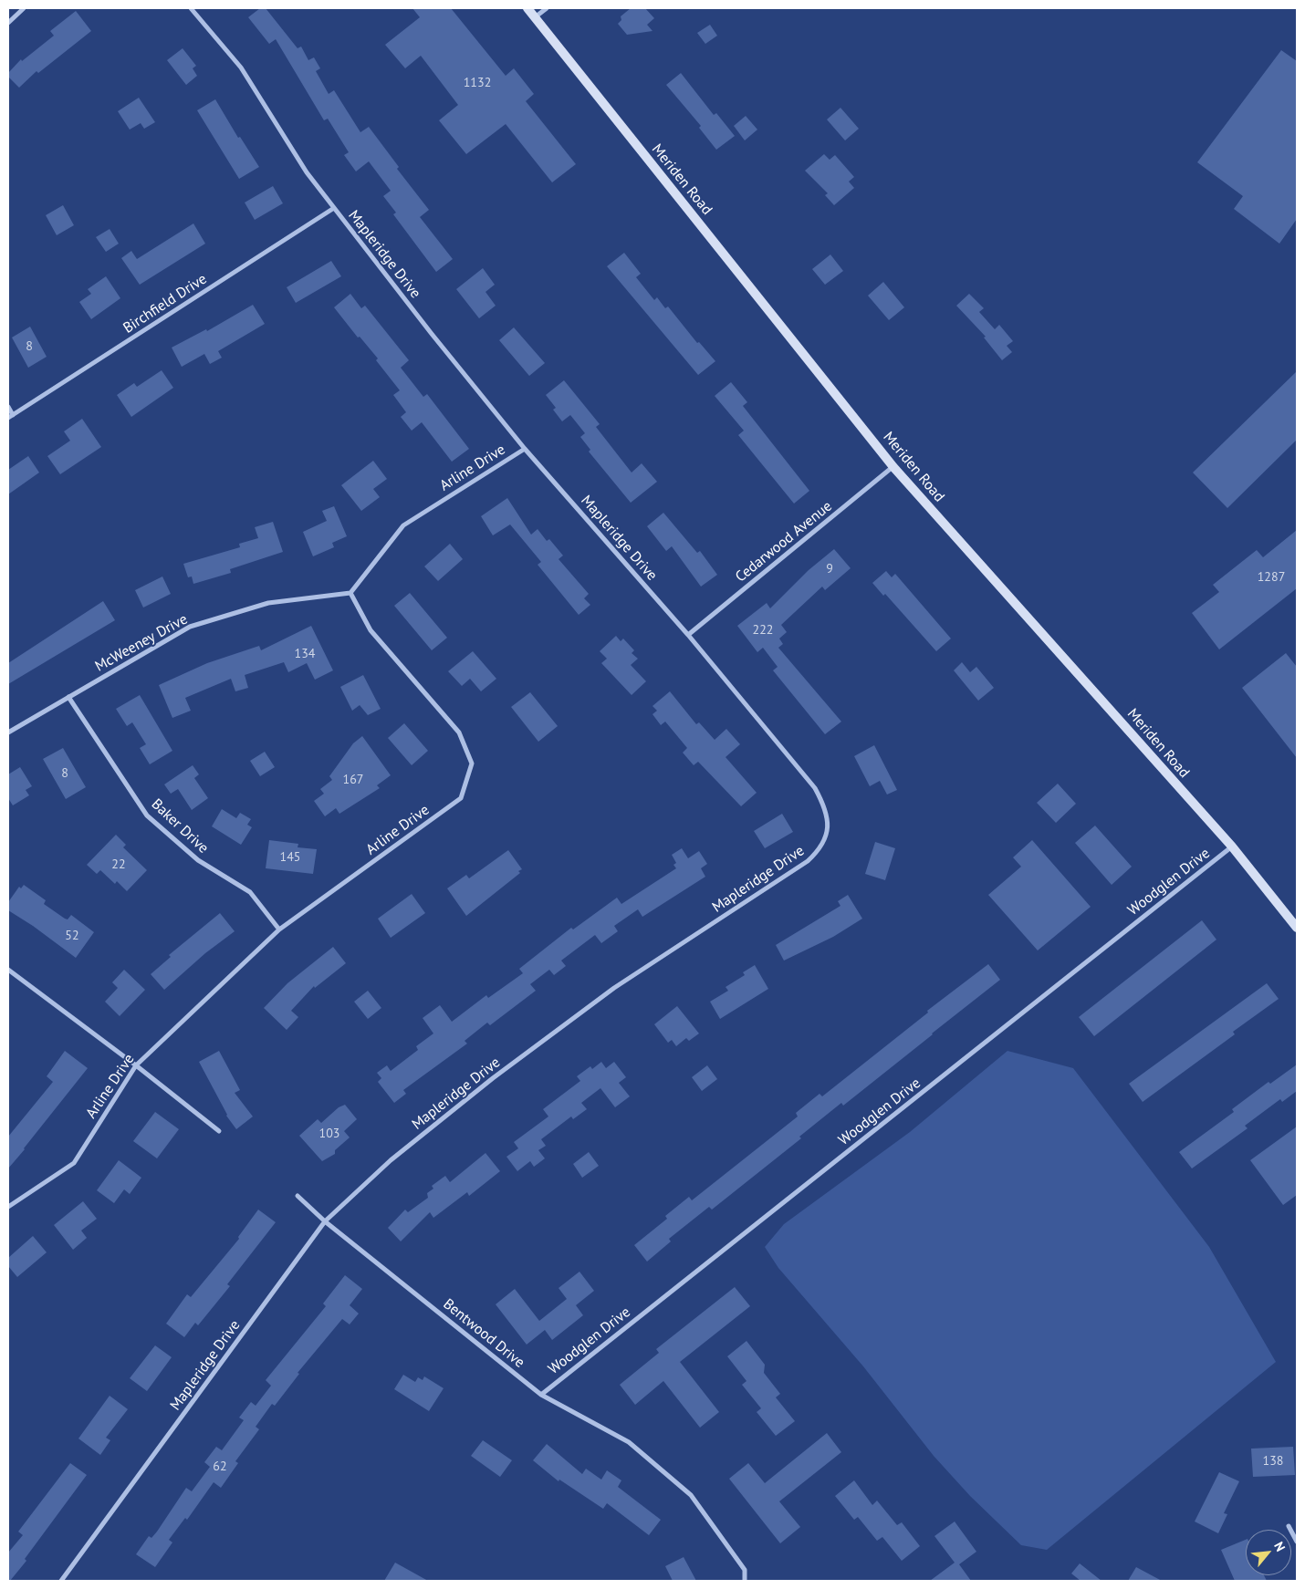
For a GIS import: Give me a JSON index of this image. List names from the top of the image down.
{
  "streets": {
    "main road": ["Meriden Road"],
    "street": [
      "Mapleridge Drive",
      "Birchfield Drive",
      "Arline Drive",
      "Cedarwood Avenue",
      "McWeeney Drive",
      "Baker Drive",
      "Woodglen Drive",
      "Bentwood Drive"
    ]
  },
  "crossings": [
    ["Meriden Road", "Cedarwood Avenue"],
    ["Meriden Road", "Woodglen Drive"],
    ["Mapleridge Drive", "Birchfield Drive"],
    ["Mapleridge Drive", "Arline Drive"],
    ["Mapleridge Drive", "Cedarwood Avenue"],
    ["Mapleridge Drive", "Bentwood Drive"],
    ["Arline Drive", "McWeeney Drive"],
    ["Arline Drive", "Baker Drive"],
    ["McWeeney Drive", "Baker Drive"],
    ["Woodglen Drive", "Bentwood Drive"]
  ],
  "house_numbers": [
    "1132",
    "8",
    "9",
    "1287",
    "222",
    "134",
    "8",
    "167",
    "145",
    "22",
    "52",
    "103",
    "138",
    "62"
  ],
  "north": "top right"
}
